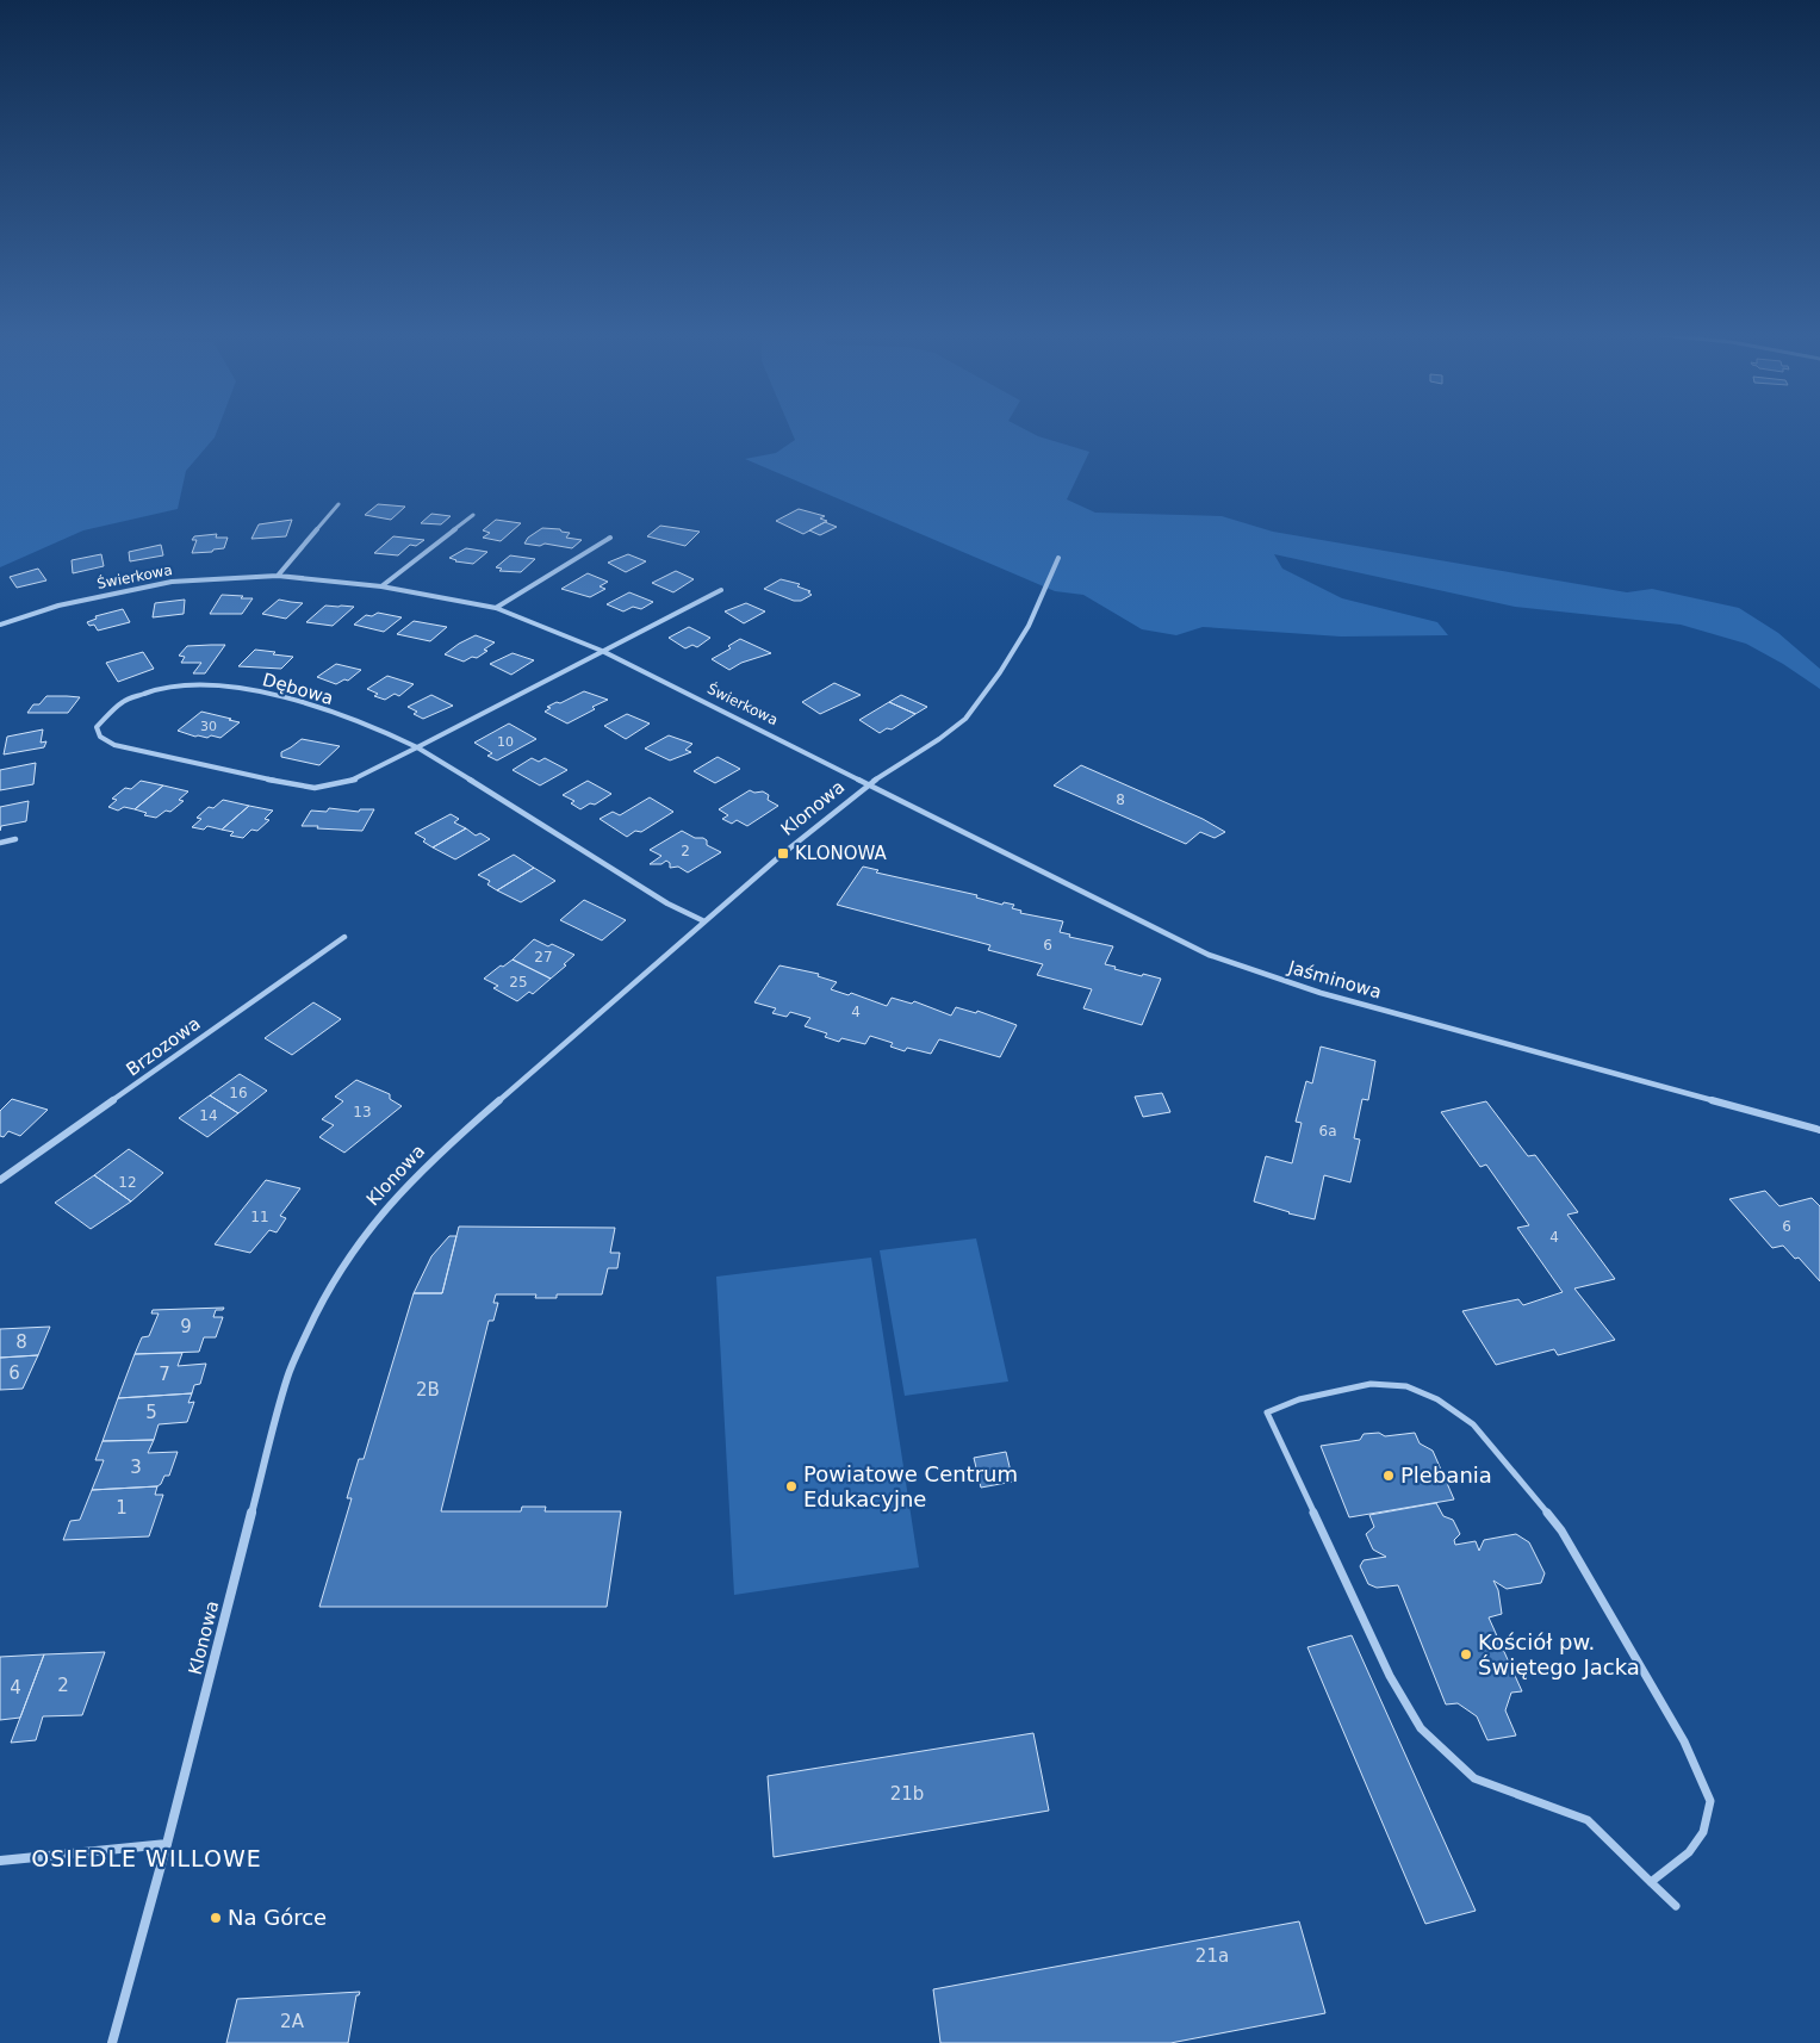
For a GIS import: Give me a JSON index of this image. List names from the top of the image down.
{
  "streets": {
    "street": [
      "Świerkowa",
      "Dębowa",
      "Klonowa",
      "Jaśminowa",
      "Brzozowa"
    ]
  },
  "crossings": [
    ["Świerkowa", "Klonowa"],
    ["Świerkowa", "Jaśminowa"],
    ["Dębowa", "Klonowa"],
    ["Klonowa", "Jaśminowa"]
  ],
  "districts": ["OSIEDLE WILLOWE"],
  "places": {
    "transit": ["KLONOWA"],
    "other": [
      "Plebania",
      "Powiatowe Centrum Edukacyjne",
      "Kościół pw. Świętego Jacka",
      "Na Górce"
    ]
  },
  "house_numbers": [
    "30",
    "10",
    "8",
    "2",
    "6",
    "27",
    "25",
    "4",
    "16",
    "13",
    "14",
    "6a",
    "12",
    "11",
    "6",
    "4",
    "9",
    "8",
    "6",
    "7",
    "2B",
    "5",
    "3",
    "1",
    "2",
    "4",
    "21b",
    "21a",
    "2A"
  ]
}
